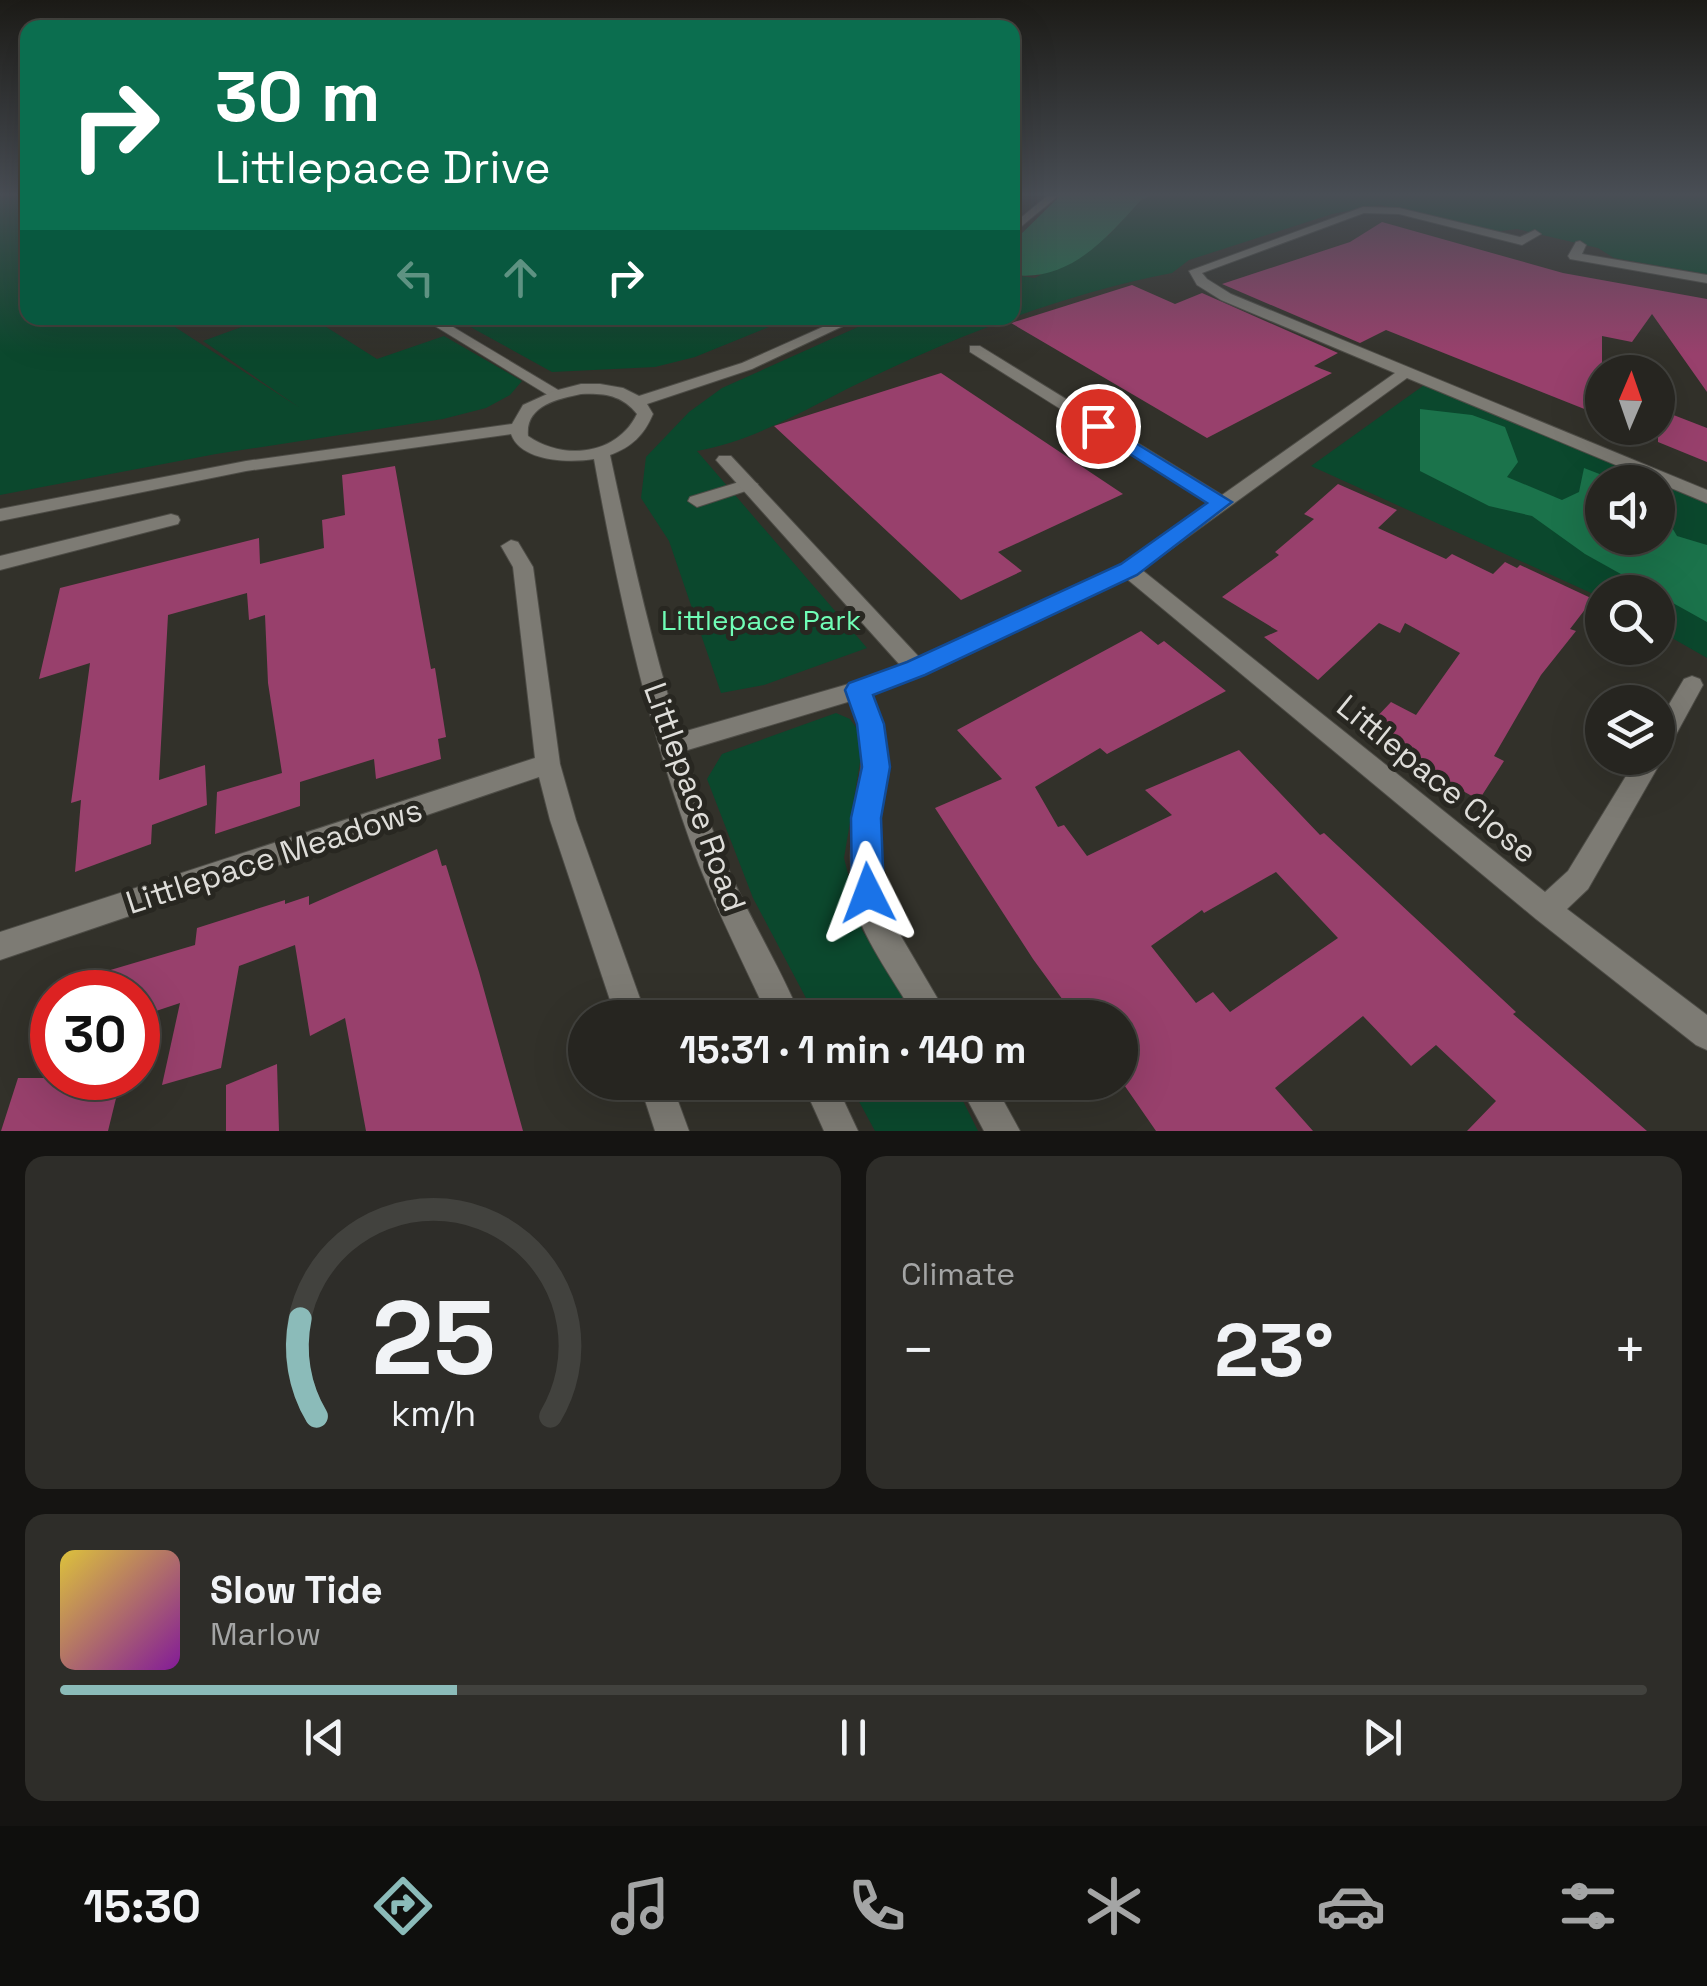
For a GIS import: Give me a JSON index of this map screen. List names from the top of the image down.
{
  "streets": {
    "street": ["Littlepace Close", "Littlepace Road", "Littlepace Meadows"]
  },
  "parks": ["Littlepace Park"],
  "north": "top",
  "page": {
    "turn": ["30 m", "Littlepace Drive"],
    "limit": "30",
    "trip": "15:31 · 1 min · 140 m",
    "tile": "Climate",
    "heat": ["−", "23°", "+"],
    "song": ["Slow Tide", "Marlow"],
    "tabs": "15:30",
    "gauge": ["25", "km/h"]
  }
}
